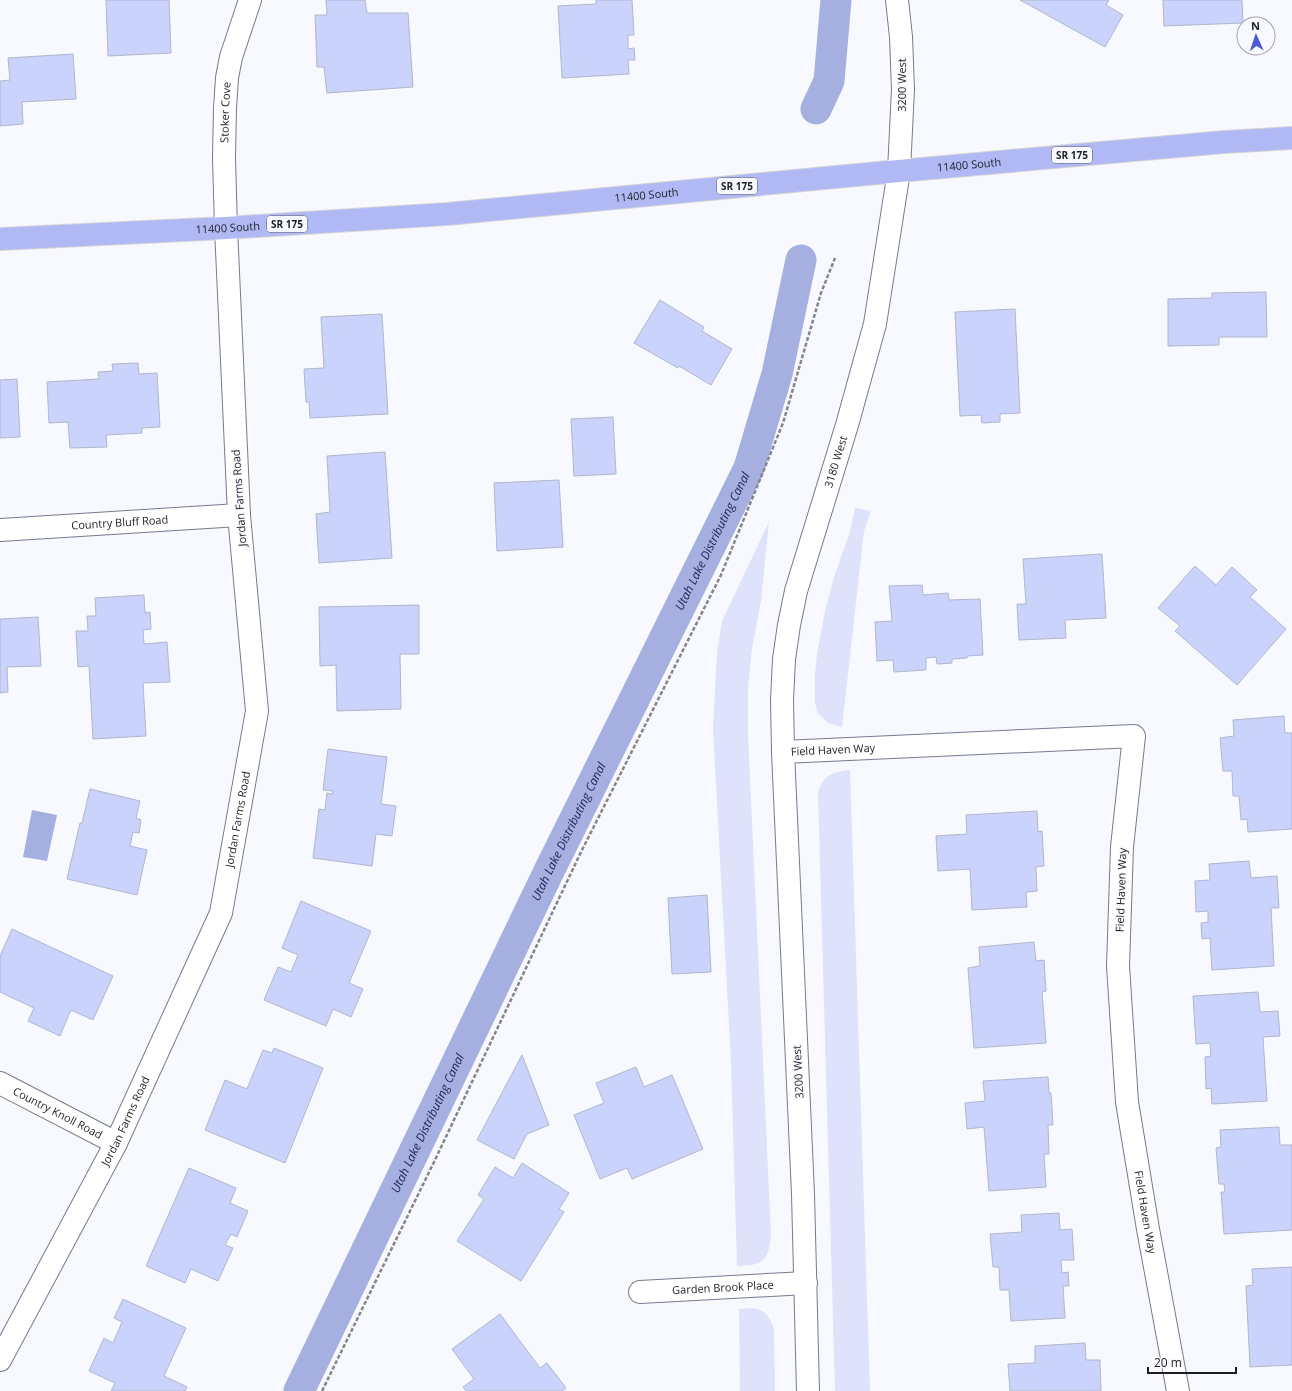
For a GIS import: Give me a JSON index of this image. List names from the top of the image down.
{
  "streets": {
    "main road": ["SR 175", "11400 South"],
    "street": [
      "3200 West",
      "Stoker Cove",
      "3180 West",
      "Jordan Farms Road",
      "Country Bluff Road",
      "Field Haven Way",
      "Country Knoll Road",
      "Garden Brook Place"
    ]
  },
  "crossings": [
    ["3200 West", "11400 South"],
    ["3200 West", "3180 West"],
    ["3200 West", "Field Haven Way"],
    ["3200 West", "Garden Brook Place"],
    ["Stoker Cove", "11400 South"],
    ["Stoker Cove", "Jordan Farms Road"],
    ["11400 South", "3180 West"],
    ["11400 South", "Jordan Farms Road"],
    ["3180 West", "Field Haven Way"],
    ["Jordan Farms Road", "Country Bluff Road"],
    ["Jordan Farms Road", "Country Knoll Road"]
  ],
  "water": ["Utah Lake Distributing Canal"],
  "scale_bar": "20 m",
  "north": "top"
}
